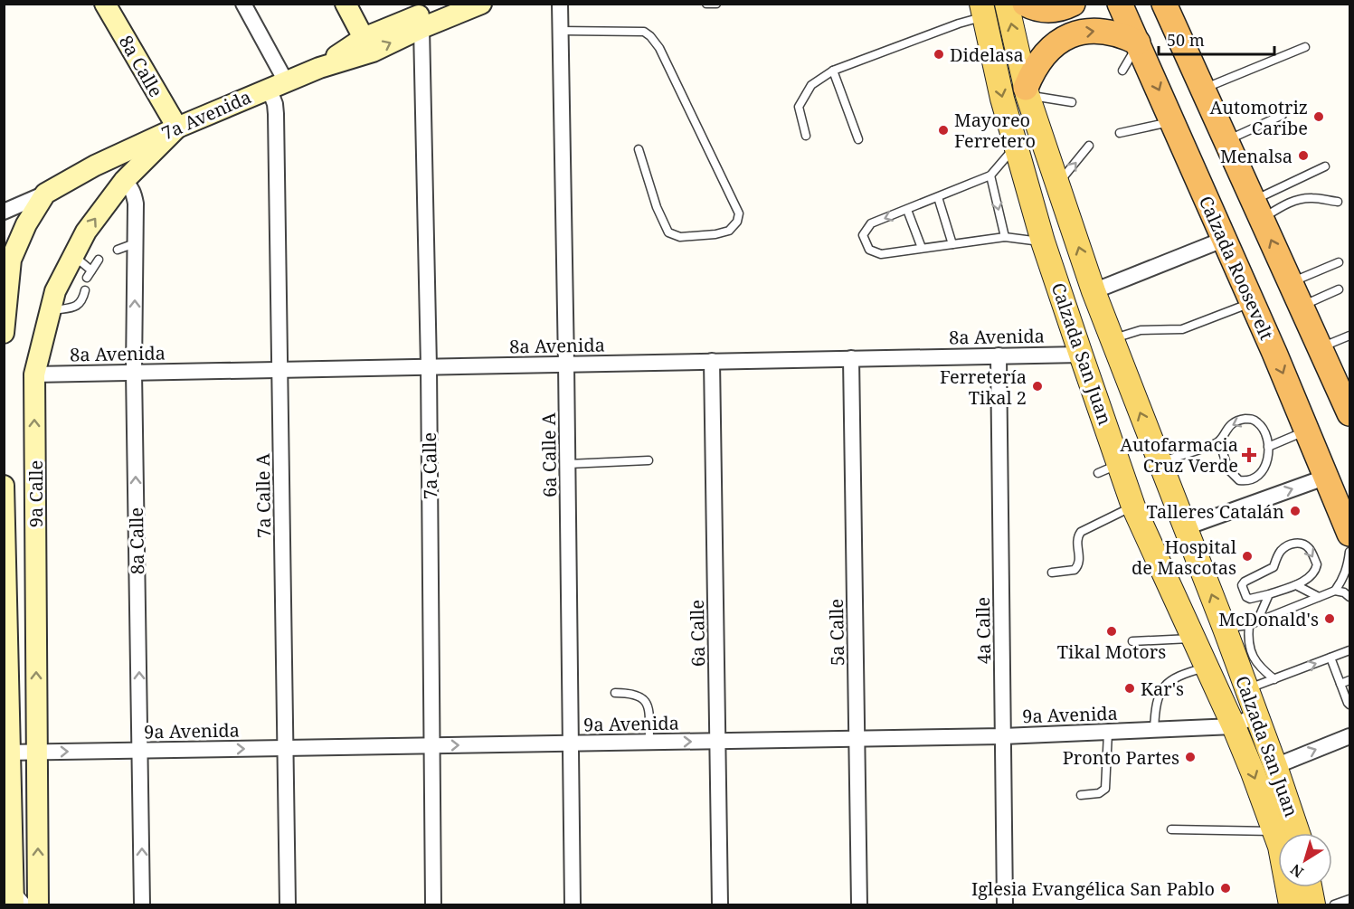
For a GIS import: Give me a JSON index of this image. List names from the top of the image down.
{
  "streets": {
    "highway": ["Calzada Roosevelt"],
    "main road": [
      "8a Calle",
      "7a Avenida",
      "Calzada San Juan",
      "9a Calle"
    ],
    "street": [
      "8a Avenida",
      "6a Calle A",
      "7a Calle",
      "7a Calle A",
      "4a Calle",
      "5a Calle",
      "6a Calle",
      "9a Avenida"
    ]
  },
  "crossings": [
    ["8a Calle", "7a Avenida"],
    ["8a Calle", "8a Avenida"],
    ["8a Calle", "9a Calle"],
    ["8a Calle", "9a Avenida"],
    ["7a Avenida", "7a Calle"],
    ["7a Avenida", "9a Calle"],
    ["7a Avenida", "7a Calle A"],
    ["8a Avenida", "Calzada San Juan"],
    ["8a Avenida", "6a Calle A"],
    ["8a Avenida", "7a Calle"],
    ["8a Avenida", "9a Calle"],
    ["8a Avenida", "7a Calle A"],
    ["8a Avenida", "4a Calle"],
    ["8a Avenida", "5a Calle"],
    ["8a Avenida", "6a Calle"],
    ["Calzada San Juan", "9a Avenida"],
    ["6a Calle A", "9a Avenida"],
    ["7a Calle", "9a Avenida"],
    ["9a Calle", "9a Avenida"],
    ["7a Calle A", "9a Avenida"],
    ["4a Calle", "9a Avenida"],
    ["5a Calle", "9a Avenida"],
    ["6a Calle", "9a Avenida"]
  ],
  "one_way": ["8a Calle", "9a Avenida"],
  "places": {
    "other": [
      "Didelasa",
      "Automotriz Caribe",
      "Mayoreo Ferretero",
      "Menalsa",
      "Ferretería Tikal 2",
      "Talleres Catalán",
      "Hospital de Mascotas",
      "McDonald's",
      "Tikal Motors",
      "Kar's",
      "Pronto Partes",
      "Iglesia Evangélica San Pablo"
    ],
    "health": ["Autofarmacia Cruz Verde"]
  },
  "scale_bar": "50 m",
  "north": "bottom left"
}
